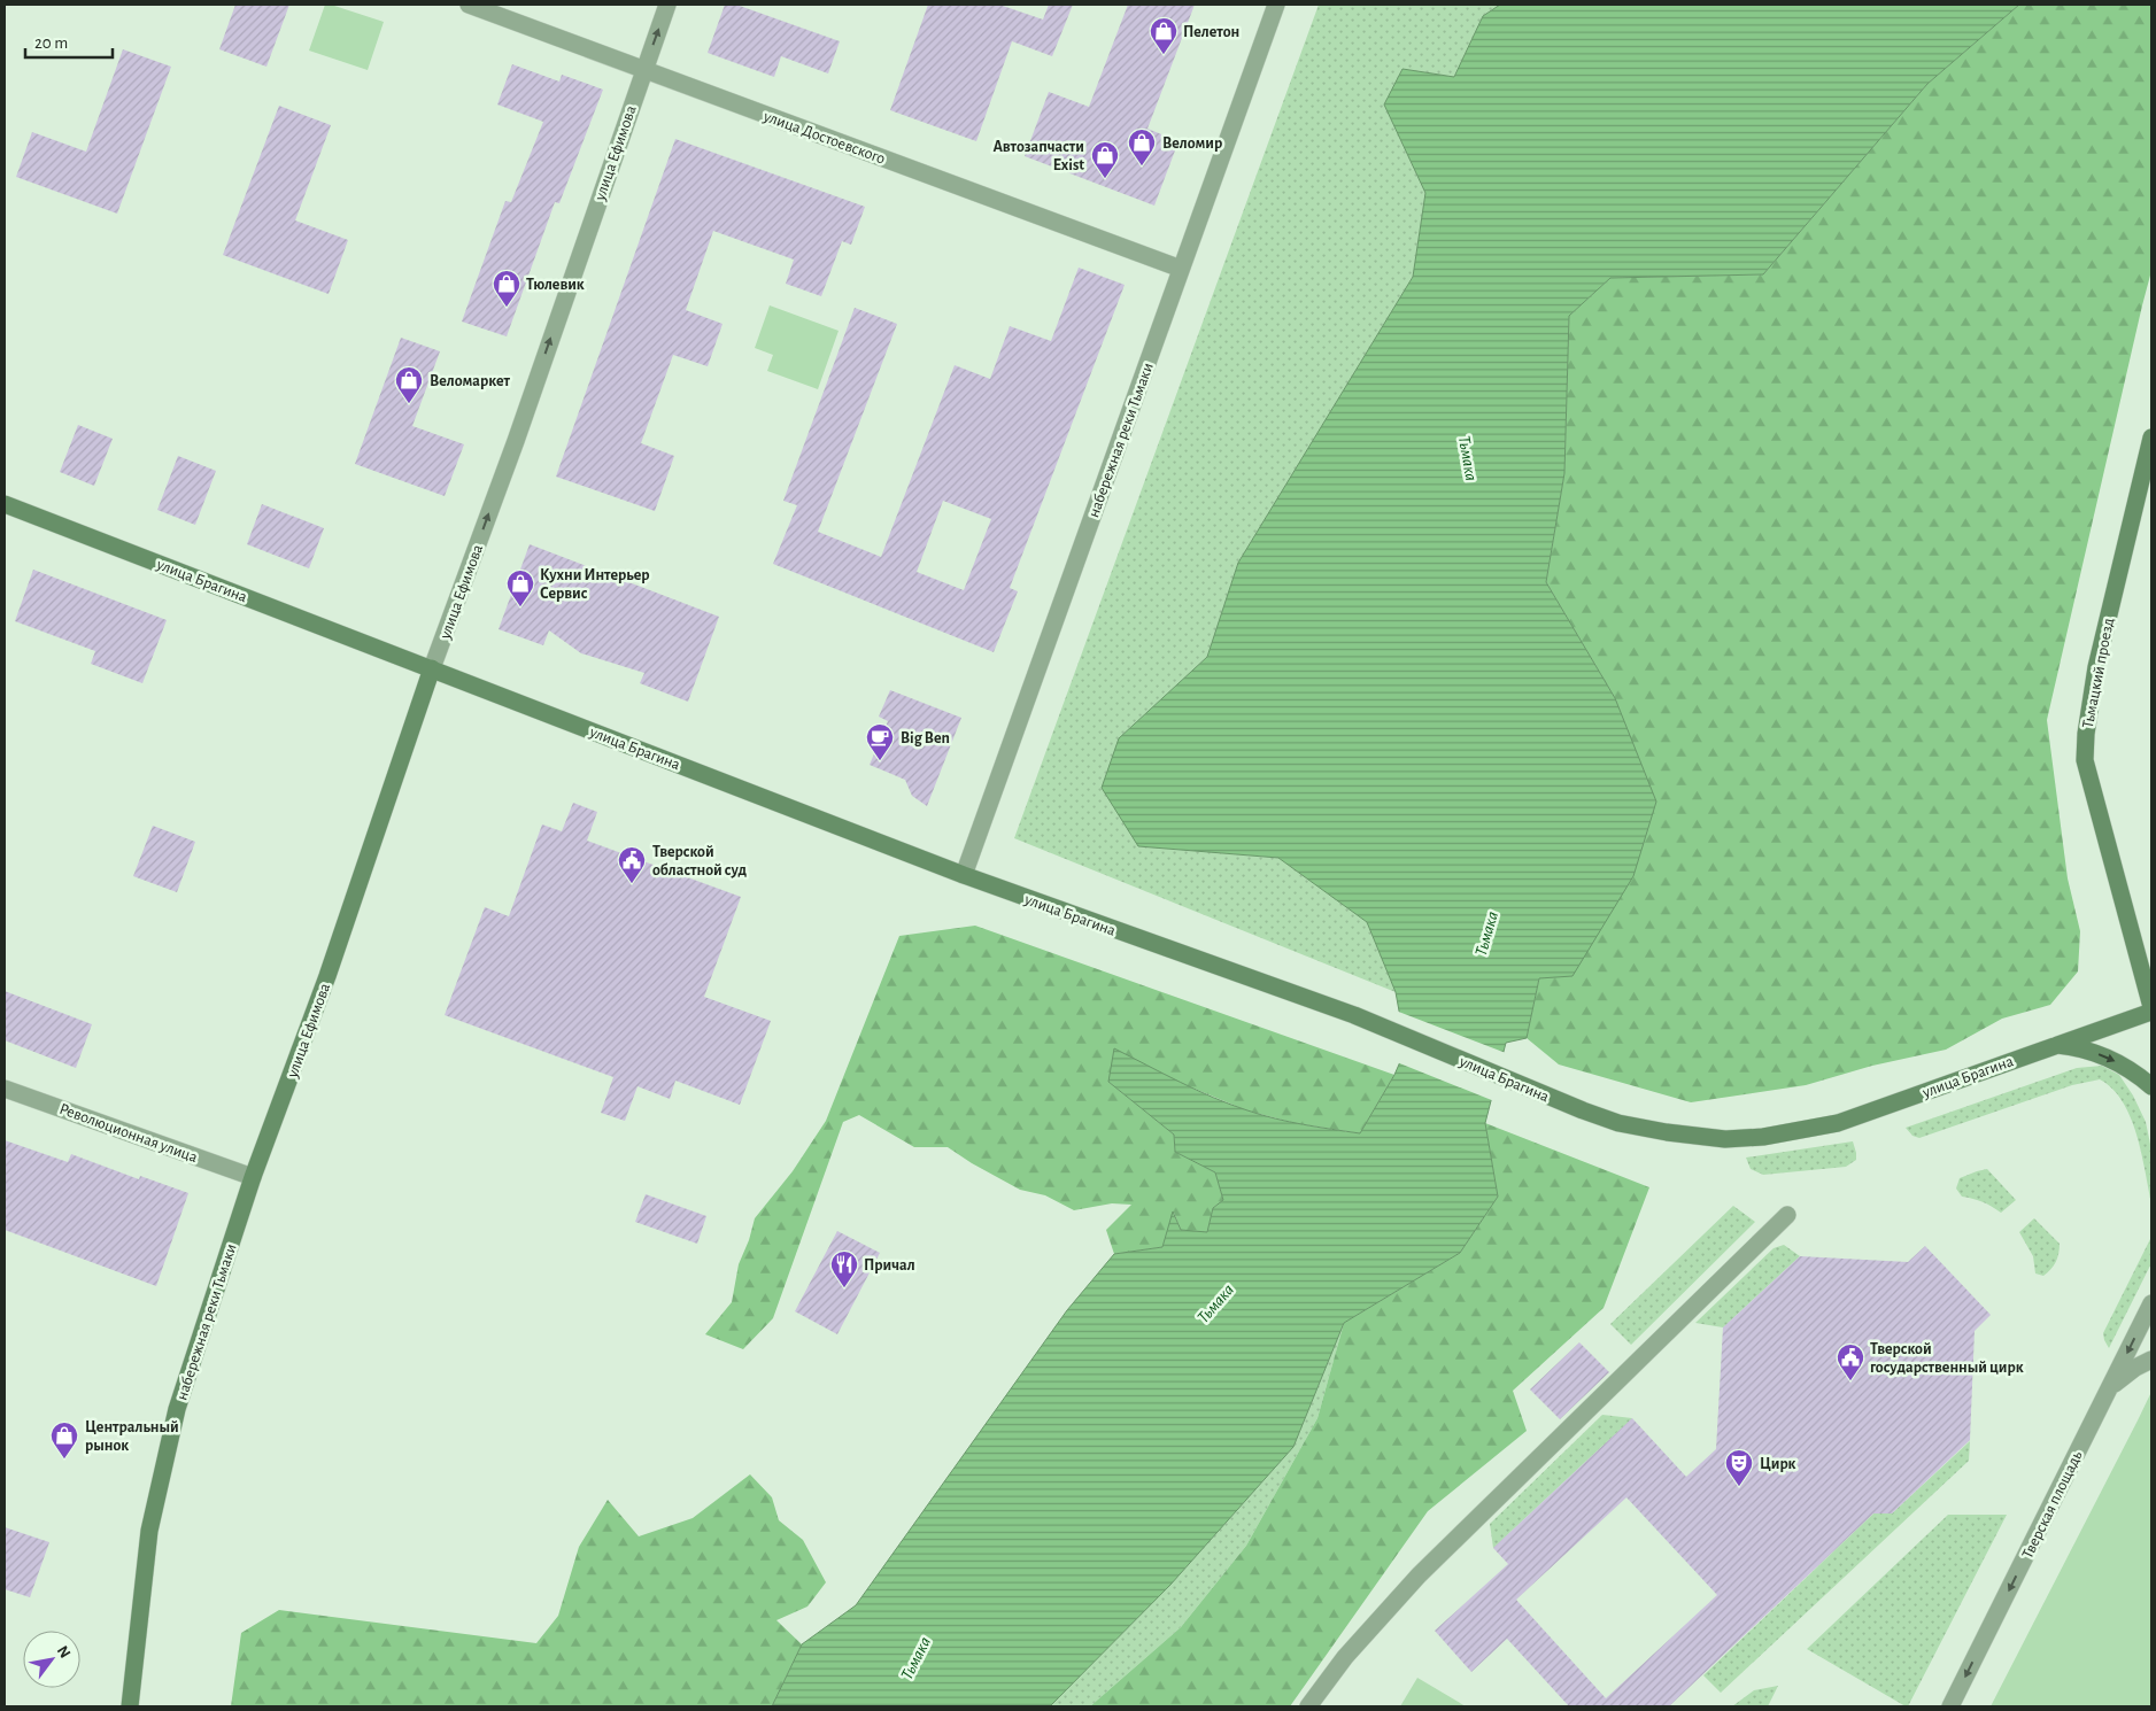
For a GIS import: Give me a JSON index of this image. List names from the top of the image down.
{
  "streets": {
    "street": [
      "улица Достоевского",
      "улица Ефимова",
      "набережная реки Тьмаки",
      "улица Брагина",
      "Тьмацкий проезд",
      "Революционная улица",
      "Тверская площадь"
    ]
  },
  "crossings": [
    ["улица Достоевского", "улица Ефимова"],
    ["улица Достоевского", "набережная реки Тьмаки"],
    ["улица Ефимова", "набережная реки Тьмаки"],
    ["улица Ефимова", "улица Брагина"],
    ["улица Ефимова", "Революционная улица"],
    ["набережная реки Тьмаки", "улица Брагина"],
    ["набережная реки Тьмаки", "Революционная улица"]
  ],
  "one_way": ["улица Ефимова", "Тверская площадь"],
  "water": ["Тьмака"],
  "places": {
    "shop": [
      "Пелетон",
      "Веломир",
      "Автозапчасти Exist",
      "Тюлевик",
      "Веломаркет",
      "Кухни Интерьер Сервис",
      "Центральный рынок"
    ],
    "cafe": ["Big Ben"],
    "public building": ["Тверской областной суд", "Тверской государственный цирк"],
    "restaurant": ["Причал"],
    "theatre": ["Цирк"]
  },
  "scale_bar": "20 m",
  "north": "top right"
}
